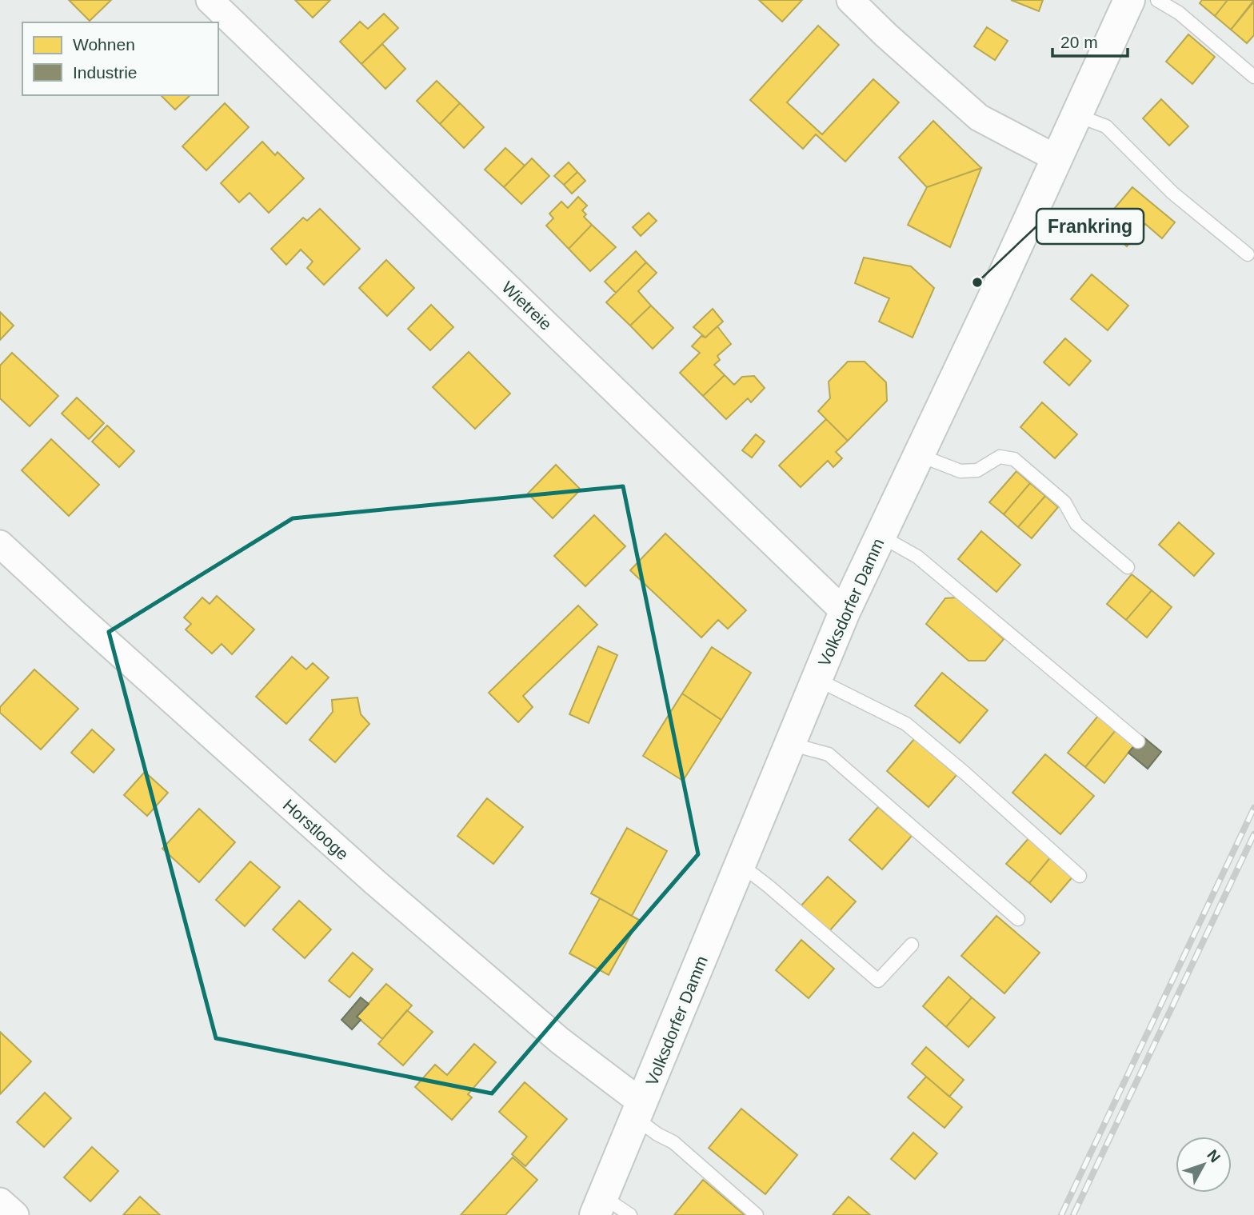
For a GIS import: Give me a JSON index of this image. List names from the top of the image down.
{
  "streets": {
    "main road": ["Volksdorfer Damm"],
    "street": ["Wietreie", "Horstlooge"]
  },
  "crossings": [
    ["Wietreie", "Volksdorfer Damm"],
    ["Volksdorfer Damm", "Horstlooge"]
  ],
  "places": ["Frankring"],
  "legend": ["Wohnen", "Industrie"],
  "scale_bar": "20 m",
  "north": "top right"
}
